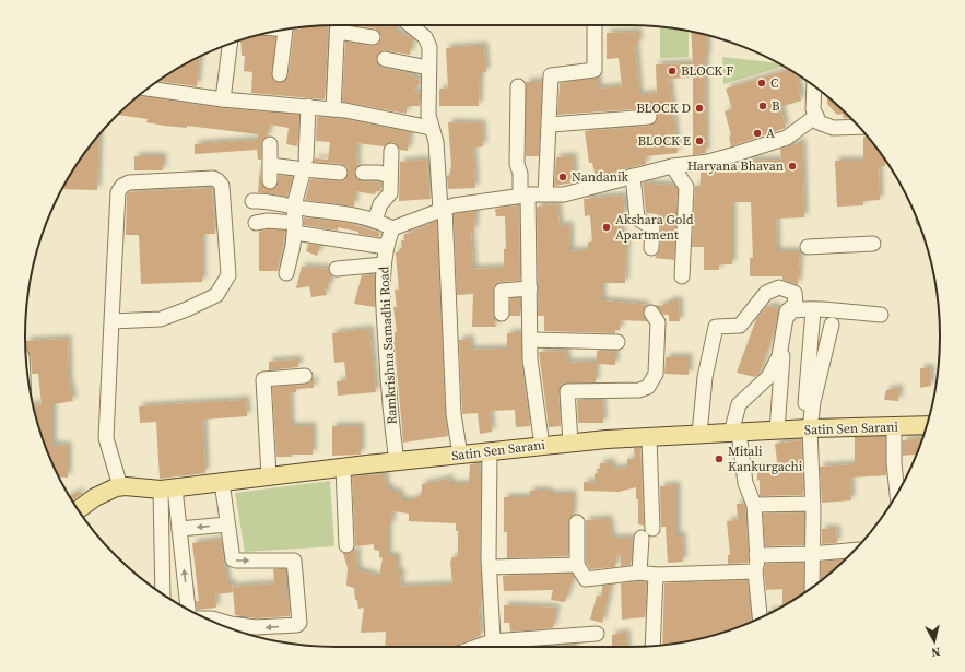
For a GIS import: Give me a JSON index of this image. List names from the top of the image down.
{
  "streets": {
    "main road": ["Satin Sen Sarani"],
    "street": ["Ramkrishna Samadhi Road"]
  },
  "crossings": [
    ["Ramkrishna Samadhi Road", "Satin Sen Sarani"]
  ],
  "places": [
    "BLOCK F",
    "C",
    "B",
    "BLOCK D",
    "A",
    "BLOCK E",
    "Haryana Bhavan",
    "Nandanik",
    "Akshara Gold Apartment",
    "Mitali Kankurgachi"
  ],
  "north": "bottom"
}
